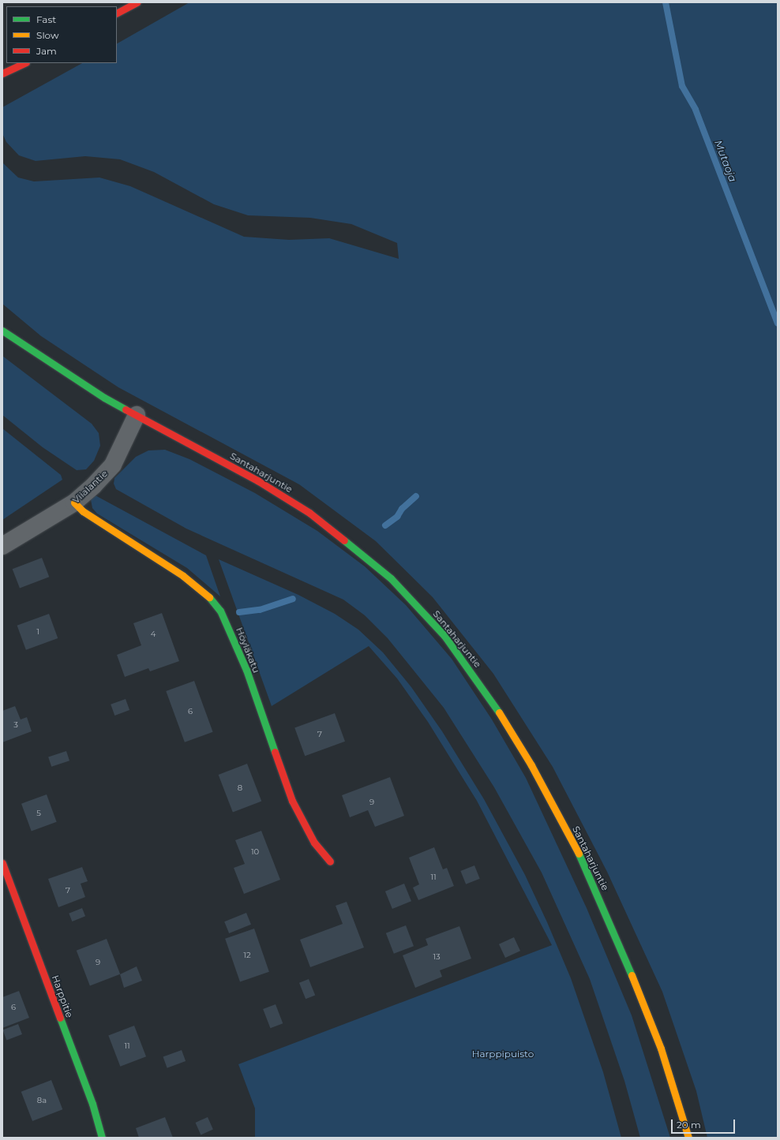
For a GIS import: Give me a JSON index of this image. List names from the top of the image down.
{
  "streets": {
    "main road": ["Santaharjuntie", "Höyläkatu", "Harppitie"],
    "street": ["Viialantie"]
  },
  "crossings": [
    ["Santaharjuntie", "Viialantie"],
    ["Viialantie", "Höyläkatu"]
  ],
  "water": ["Mutaoja"],
  "parks": ["Harppipuisto"],
  "house_numbers": [
    "1",
    "4",
    "6",
    "3",
    "7",
    "8",
    "9",
    "5",
    "10",
    "11",
    "7",
    "12",
    "13",
    "9",
    "6",
    "11",
    "8a"
  ],
  "legend": ["Fast", "Slow", "Jam"],
  "scale_bar": "20 m"
}
